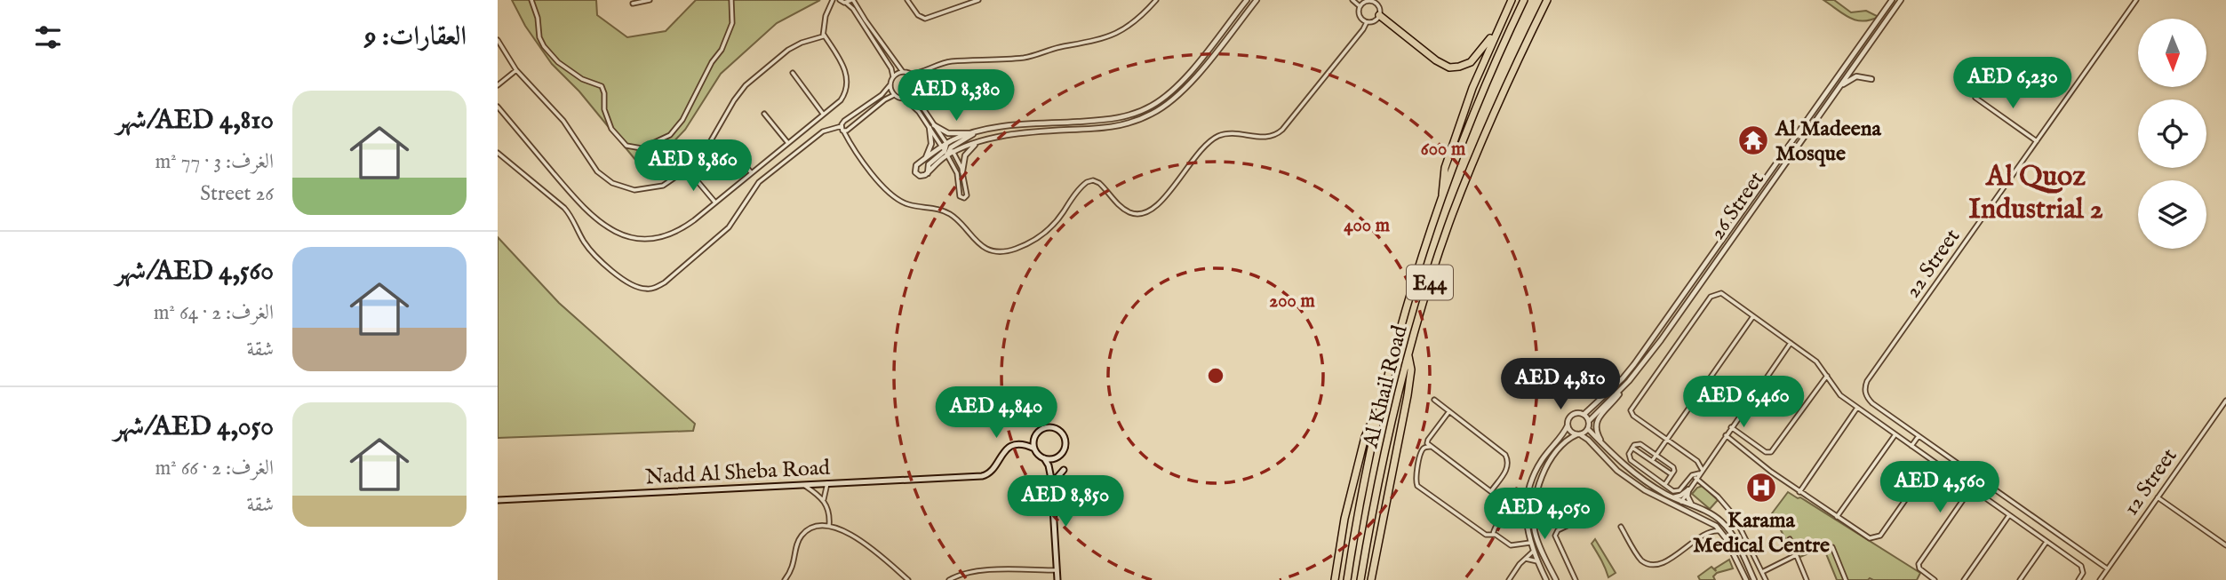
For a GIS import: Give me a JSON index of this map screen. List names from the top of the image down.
{
  "streets": {
    "highway": ["E44", "Al Khail Road"],
    "main road": ["Nadd Al Sheba Road"],
    "street": ["26 Street", "22 Street", "12 Street"]
  },
  "districts": ["Al Quoz Industrial 2"],
  "places": {
    "temple": ["Al Madeena Mosque"],
    "hospital": ["Karama Medical Centre"]
  },
  "north": "bottom",
  "page": {
    "heading": "العقارات: 9",
    "price": [
      "AED 6,230",
      "AED 8,380",
      "AED 8,860",
      "AED 4,810",
      "AED 6,460",
      "AED 4,840",
      "AED 4,560",
      "AED 8,850",
      "AED 4,050"
    ],
    "list": [
      {
        "name": "AED 4,810/شهر",
        "note": "الغرف: 3 · 77 m² · 26 Street"
      },
      {
        "name": "AED 4,560/شهر",
        "note": "الغرف: 2 · 64 m² · شقة"
      },
      {
        "name": "AED 4,050/شهر",
        "note": "الغرف: 2 · 66 m² · شقة"
      }
    ]
  },
  "rings": ["600 m", "400 m", "200 m"]
}
